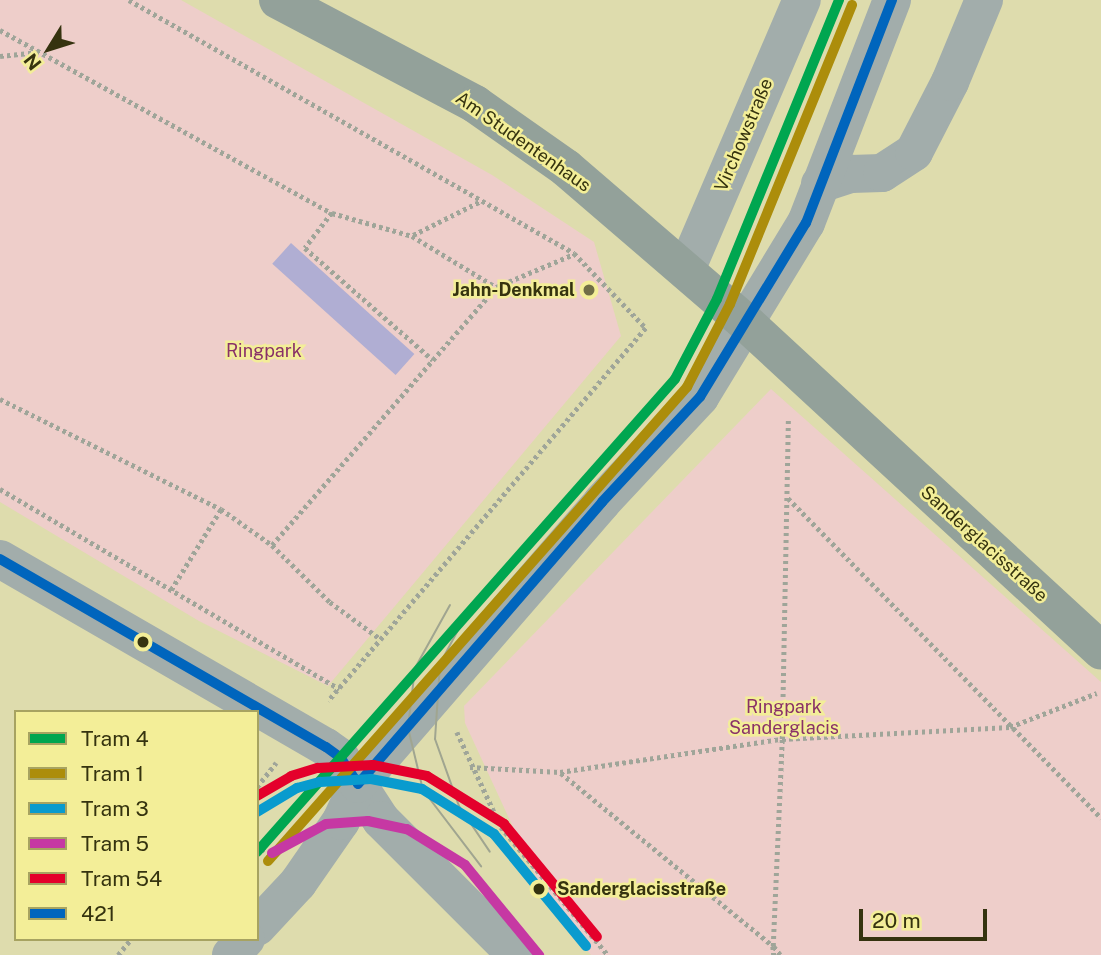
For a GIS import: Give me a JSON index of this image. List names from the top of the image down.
{
  "streets": {
    "main road": ["Am Studentenhaus", "Sanderglacisstraße"],
    "street": ["Virchowstraße"]
  },
  "crossings": [
    ["Virchowstraße", "Am Studentenhaus"],
    ["Am Studentenhaus", "Sanderglacisstraße"]
  ],
  "parks": ["Ringpark", "Ringpark Sanderglacis"],
  "places": ["Jahn-Denkmal", "Sanderglacisstraße"],
  "lines": [
    "tram line 4",
    "transit line 421",
    "tram line 1",
    "tram line 54",
    "tram line 3",
    "tram line 5"
  ],
  "legend": [
    "Tram 4",
    "Tram 1",
    "Tram 3",
    "Tram 5",
    "Tram 54",
    "421"
  ],
  "scale_bar": "20 m",
  "north": "bottom left"
}
